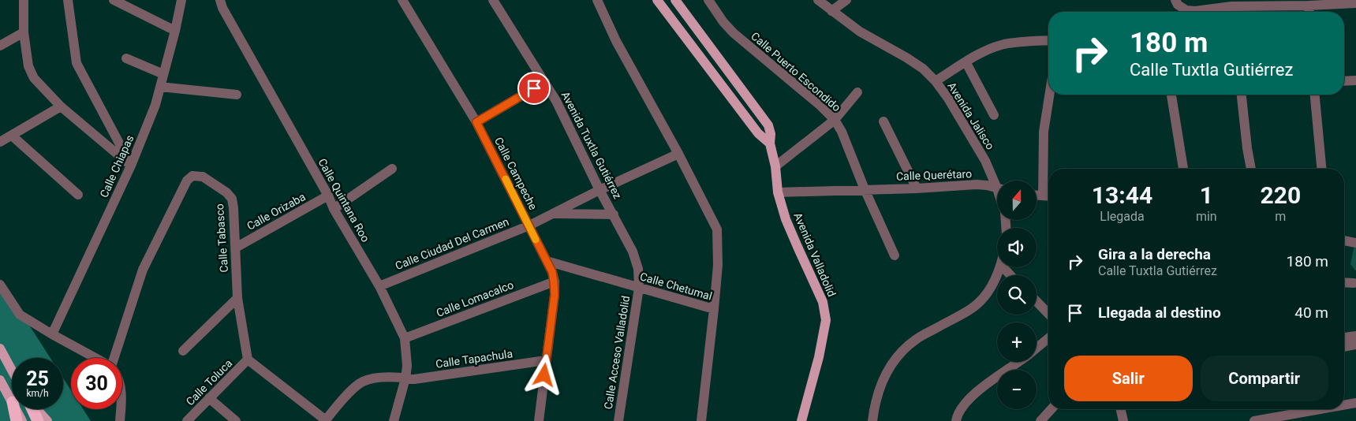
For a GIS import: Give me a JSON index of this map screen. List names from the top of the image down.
{
  "streets": {
    "main road": ["Avenida Valladolid"],
    "street": [
      "Calle Puerto Escondido",
      "Avenida Jalisco",
      "Avenida Tuxtla Gutiérrez",
      "Calle Chiapas",
      "Calle Campeche",
      "Calle Querétaro",
      "Calle Quintana Roo",
      "Calle Orizaba",
      "Calle Tabasco",
      "Calle Ciudad Del Carmen",
      "Calle Chetumal",
      "Calle Lomacalco",
      "Calle Acceso Valladolid",
      "Calle Tapachula",
      "Calle Toluca"
    ]
  },
  "crossings": [
    ["Calle Puerto Escondido", "Calle Querétaro"],
    ["Avenida Tuxtla Gutiérrez", "Calle Ciudad Del Carmen"],
    ["Avenida Tuxtla Gutiérrez", "Calle Chetumal"],
    ["Avenida Tuxtla Gutiérrez", "Calle Acceso Valladolid"],
    ["Calle Campeche", "Calle Ciudad Del Carmen"],
    ["Calle Campeche", "Calle Chetumal"],
    ["Calle Campeche", "Calle Lomacalco"],
    ["Calle Campeche", "Calle Tapachula"],
    ["Calle Querétaro", "Avenida Valladolid"],
    ["Calle Quintana Roo", "Calle Orizaba"],
    ["Calle Quintana Roo", "Calle Ciudad Del Carmen"],
    ["Calle Quintana Roo", "Calle Lomacalco"],
    ["Calle Quintana Roo", "Calle Tapachula"],
    ["Calle Orizaba", "Calle Tabasco"],
    ["Calle Tabasco", "Calle Toluca"],
    ["Calle Chetumal", "Calle Acceso Valladolid"]
  ],
  "north": "top",
  "page": {
    "turn": ["180 m", "Calle Tuxtla Gutiérrez"],
    "eta": [
      "13:44",
      "Llegada",
      "1",
      "min",
      "220",
      "m"
    ],
    "map_buttons": ["+", "−"],
    "list": [
      {
        "name": "Gira a la derecha",
        "note": "Calle Tuxtla Gutiérrez",
        "value": "180 m"
      },
      {
        "name": "Llegada al destino",
        "value": "40 m"
      }
    ],
    "buttons": ["Salir", "Compartir"],
    "speed": "25 km/h",
    "limit": "30"
  }
}
